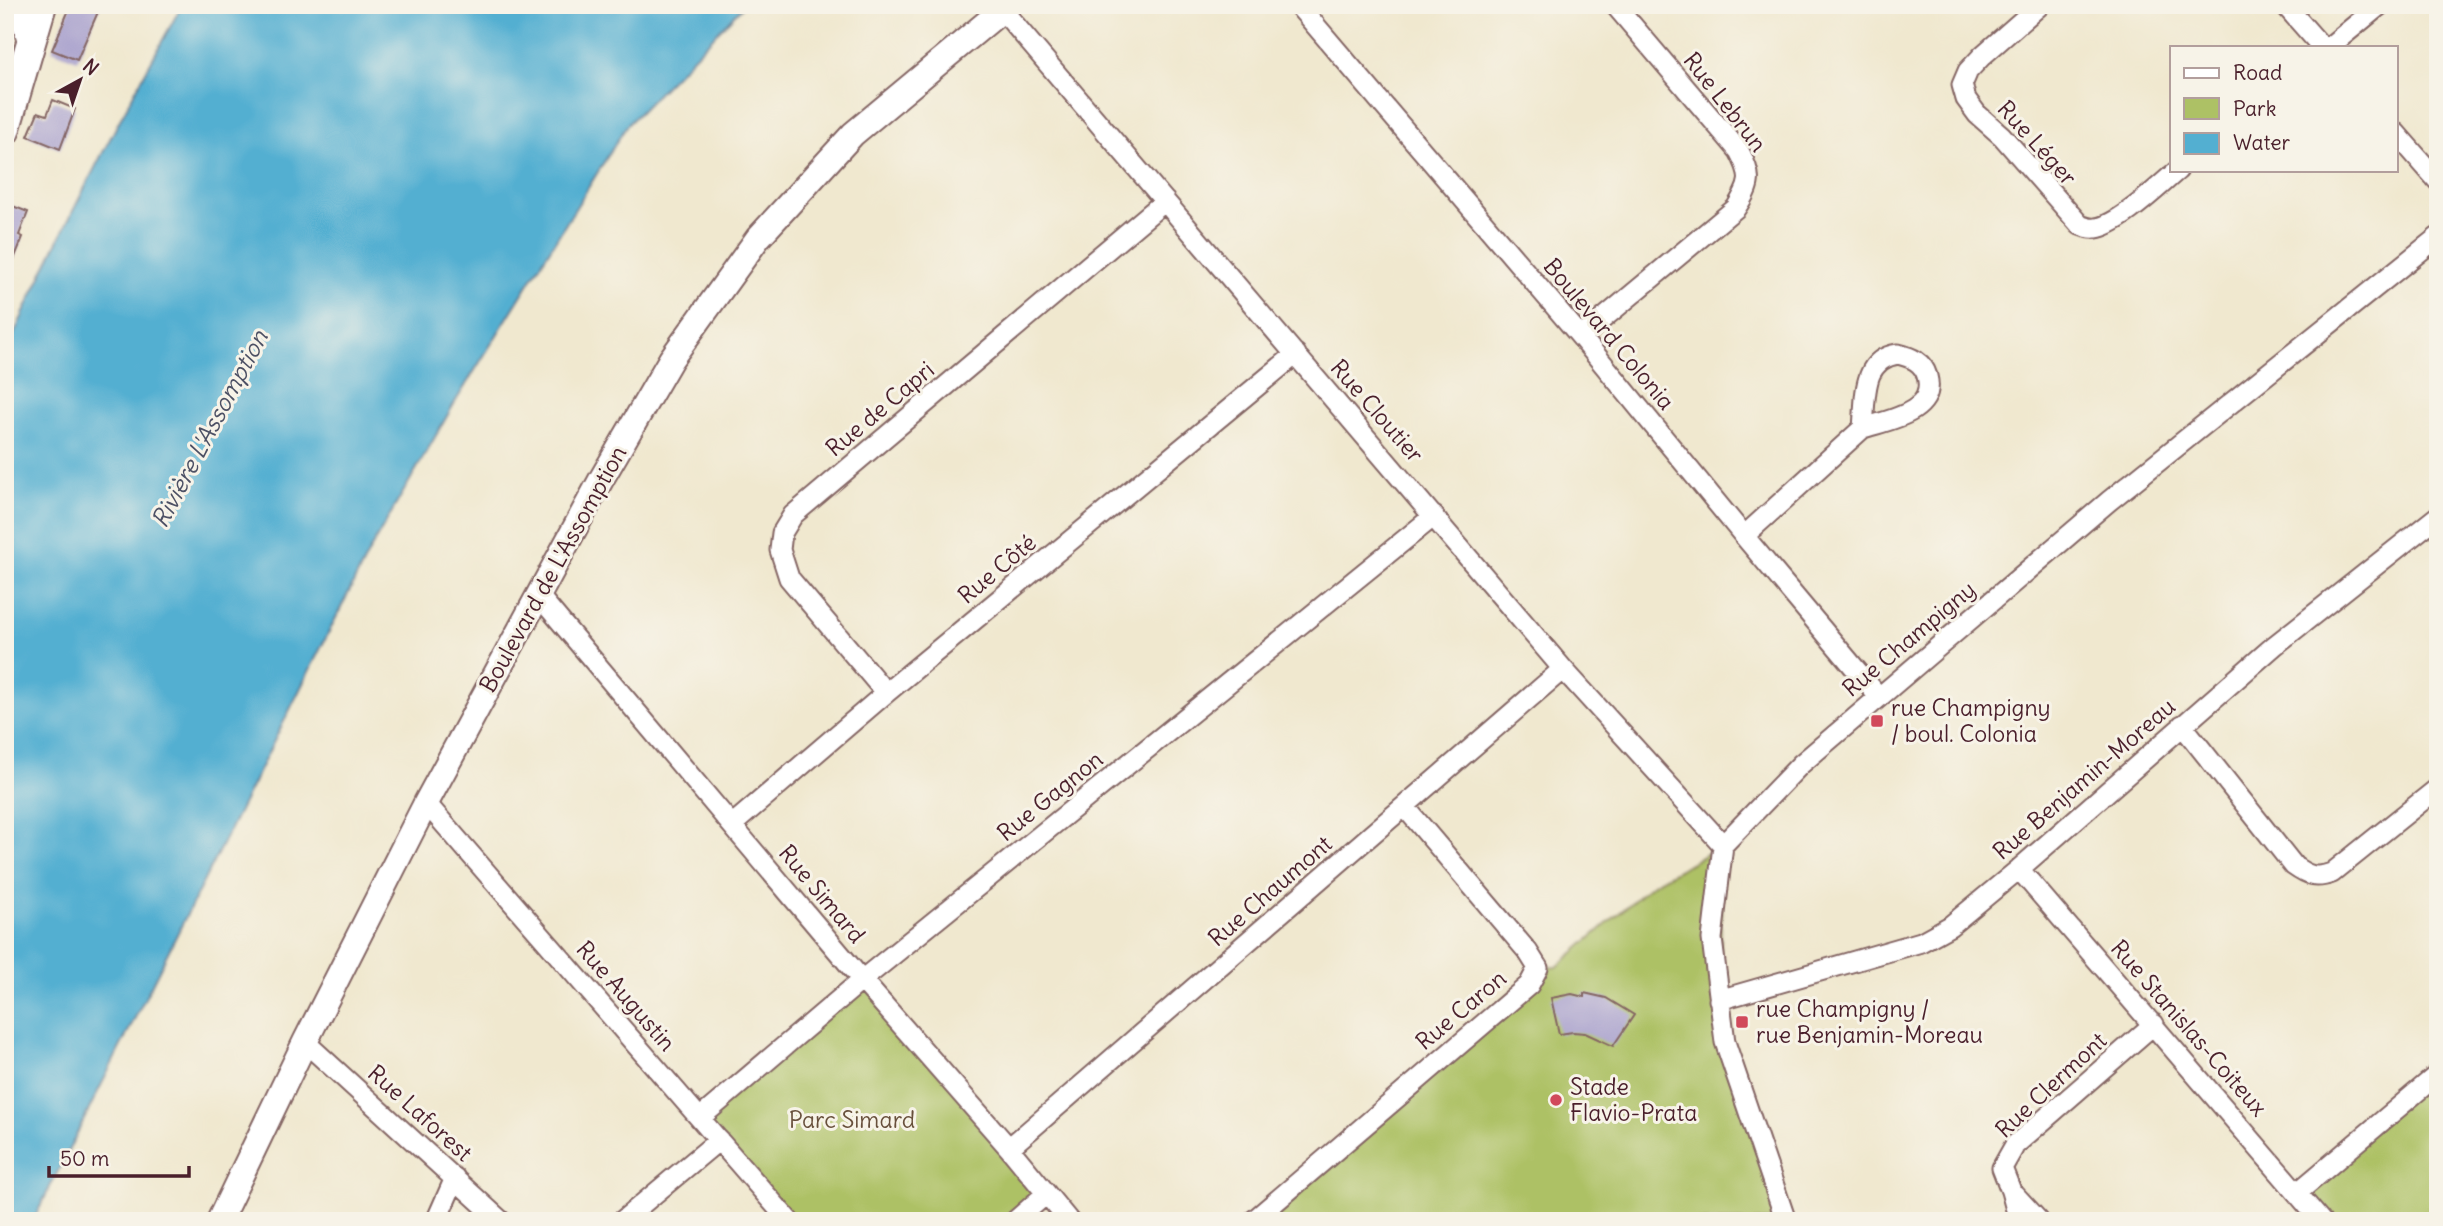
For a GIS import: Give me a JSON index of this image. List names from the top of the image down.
{
  "streets": {
    "street": [
      "Rue Lebrun",
      "Rue Léger",
      "Boulevard Colonia",
      "Rue de Capri",
      "Rue Cloutier",
      "Boulevard de L'Assomption",
      "Rue Côté",
      "Rue Champigny",
      "Rue Benjamin-Moreau",
      "Rue Gagnon",
      "Rue Chaumont",
      "Rue Simard",
      "Rue Augustin",
      "Rue Caron",
      "Rue Stanislas-Coiteux",
      "Rue Clermont",
      "Rue Laforest"
    ]
  },
  "crossings": [
    ["Rue Lebrun", "Boulevard Colonia"],
    ["Boulevard Colonia", "Rue Champigny"],
    ["Rue de Capri", "Rue Cloutier"],
    ["Rue de Capri", "Rue Côté"],
    ["Rue Cloutier", "Boulevard de L'Assomption"],
    ["Rue Cloutier", "Rue Côté"],
    ["Rue Cloutier", "Rue Champigny"],
    ["Rue Cloutier", "Rue Gagnon"],
    ["Rue Cloutier", "Rue Chaumont"],
    ["Boulevard de L'Assomption", "Rue Simard"],
    ["Boulevard de L'Assomption", "Rue Augustin"],
    ["Boulevard de L'Assomption", "Rue Laforest"],
    ["Rue Côté", "Rue Simard"],
    ["Rue Benjamin-Moreau", "Rue Stanislas-Coiteux"],
    ["Rue Gagnon", "Rue Simard"],
    ["Rue Gagnon", "Rue Augustin"],
    ["Rue Chaumont", "Rue Simard"],
    ["Rue Chaumont", "Rue Caron"],
    ["Rue Stanislas-Coiteux", "Rue Clermont"]
  ],
  "water": ["Rivière L'Assomption"],
  "parks": ["Parc Simard"],
  "places": {
    "transit": ["rue Champigny / boul. Colonia", "rue Champigny / rue Benjamin-Moreau"],
    "other": ["Stade Flavio-Prata"]
  },
  "legend": ["Road", "Park", "Water"],
  "scale_bar": "50 m",
  "north": "top right"
}
